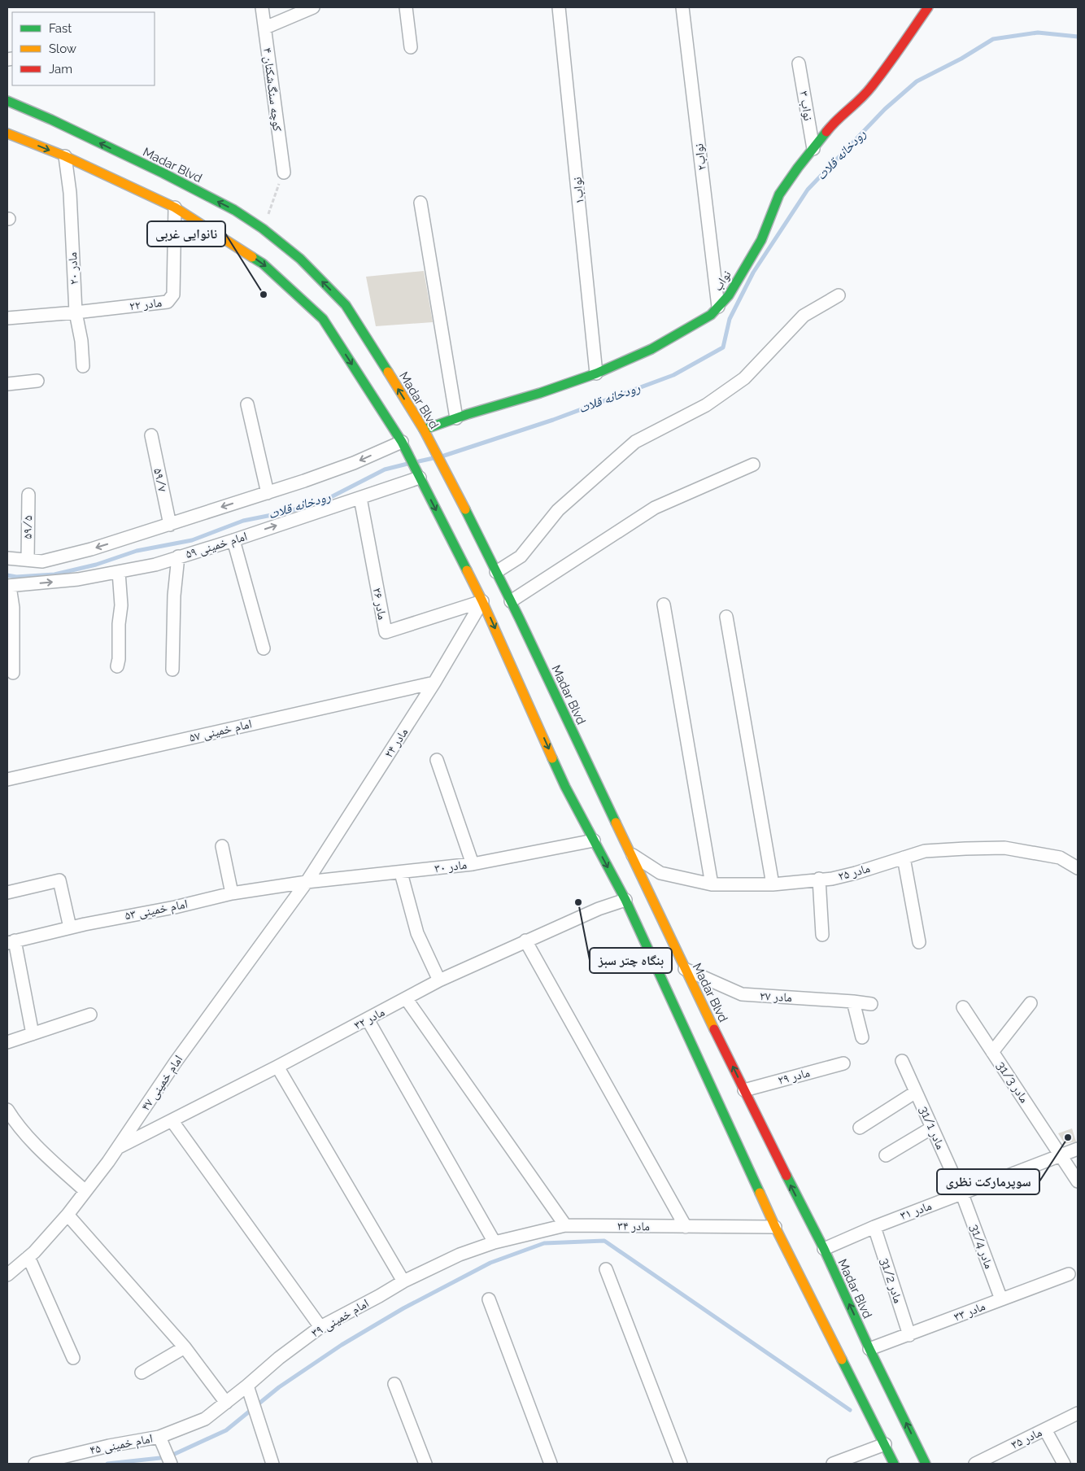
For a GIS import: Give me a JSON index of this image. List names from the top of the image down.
{
  "streets": {
    "main road": ["Madar Blvd", "نواب"],
    "street": [
      "کوچه سنگ‌شکنان ۴",
      "نواب ۳",
      "نواب۲",
      "نواب۱",
      "مادر ۲۰",
      "مادر ۲۲",
      "۵۹/۷",
      "۵۹/۵",
      "امام خمینی ۵۹",
      "مادر ۲۶",
      "امام خمینی ۵۷",
      "مادر ۲۴",
      "مادر ۳۰",
      "مادر ۲۵",
      "امام خمینی ۵۳",
      "مادر ۲۷",
      "مادر ۳۲",
      "مادر ۲۹",
      "مادر 31/3",
      "امام خمینی ۴۷",
      "مادر 31/1",
      "مادر ۳۱",
      "مادر ۳۴",
      "مادر 31/4",
      "مادر 31/2",
      "مادر ۳۳",
      "امام خمینی ۳۹",
      "مادر ۳۵",
      "امام خمینی ۴۵"
    ]
  },
  "crossings": [
    ["نواب ۳", "نواب"],
    ["نواب۲", "نواب"],
    ["Madar Blvd", "نواب"],
    ["Madar Blvd", "مادر ۲۵"],
    ["Madar Blvd", "مادر ۲۷"],
    ["Madar Blvd", "مادر ۲۹"],
    ["Madar Blvd", "مادر ۳۱"],
    ["Madar Blvd", "مادر ۳۳"],
    ["نواب۱", "نواب"],
    ["مادر ۲۰", "مادر ۲۲"],
    ["امام خمینی ۵۹", "مادر ۲۶"],
    ["مادر ۲۶", "مادر ۲۴"],
    ["امام خمینی ۵۷", "مادر ۲۴"],
    ["مادر ۲۴", "مادر ۳۰"],
    ["مادر ۲۴", "امام خمینی ۵۳"],
    ["مادر ۲۴", "امام خمینی ۴۷"],
    ["مادر ۳۰", "امام خمینی ۵۳"],
    ["مادر ۳۰", "امام خمینی ۴۷"],
    ["امام خمینی ۵۳", "امام خمینی ۴۷"],
    ["مادر ۳۲", "امام خمینی ۴۷"],
    ["مادر 31/3", "مادر ۳۱"],
    ["مادر 31/1", "مادر ۳۱"],
    ["مادر 31/1", "مادر 31/4"],
    ["مادر ۳۱", "مادر 31/4"],
    ["مادر ۳۱", "مادر 31/2"],
    ["مادر ۳۴", "امام خمینی ۳۹"],
    ["مادر 31/4", "مادر ۳۳"],
    ["مادر 31/2", "مادر ۳۳"],
    ["امام خمینی ۳۹", "امام خمینی ۴۵"]
  ],
  "water": ["رودخانه قلات"],
  "places": ["نانوایی غربی", "بنگاه چتر سبز", "سوپرمارکت نظری"],
  "legend": ["Fast", "Slow", "Jam"]
}
